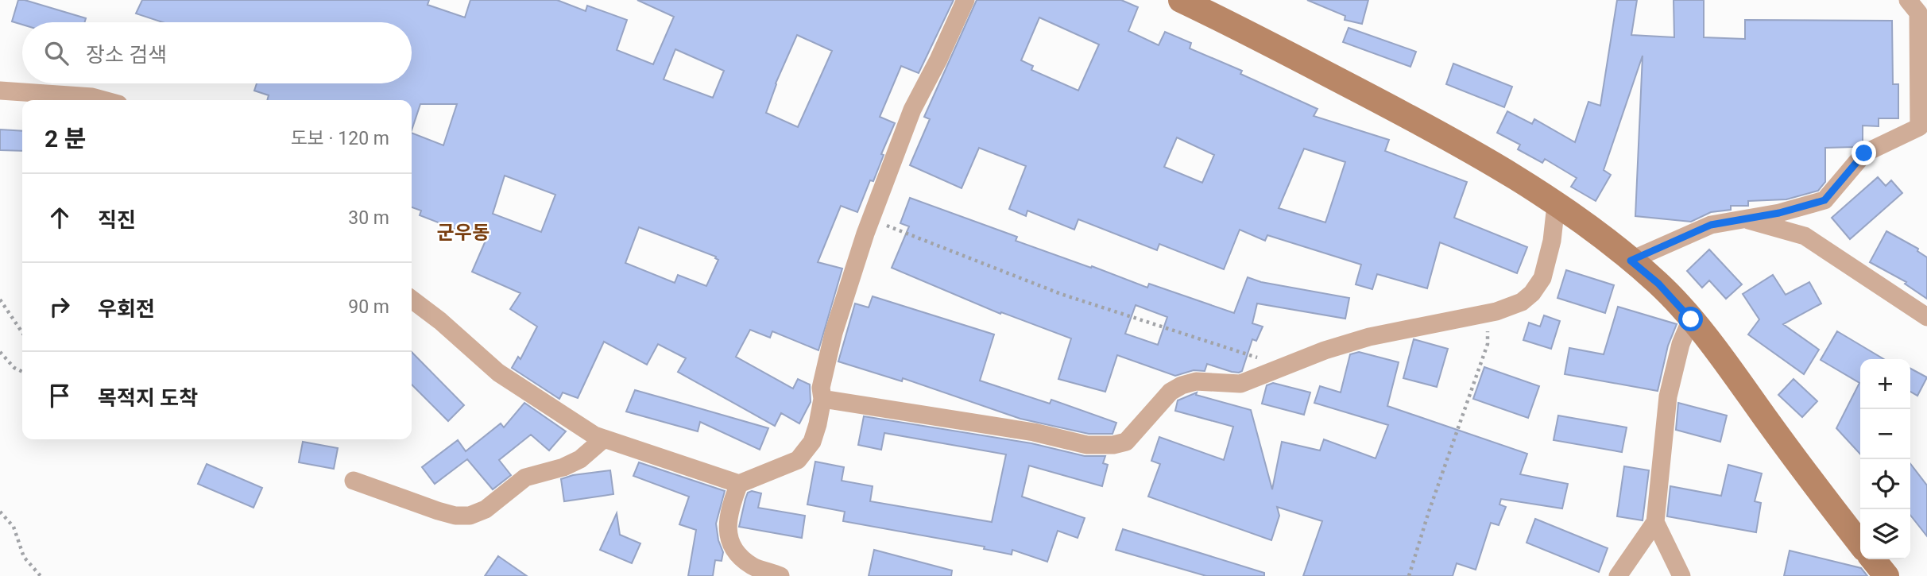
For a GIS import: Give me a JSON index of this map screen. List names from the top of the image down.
{
  "districts": ["군우동"],
  "page": {
    "search": "장소 검색",
    "heading": ["2 분", "도보 · 120 m"],
    "list": [
      ["직진", "30 m"],
      ["우회전", "90 m"],
      "목적지 도착"
    ],
    "map_buttons": ["+", "−"]
  }
}
